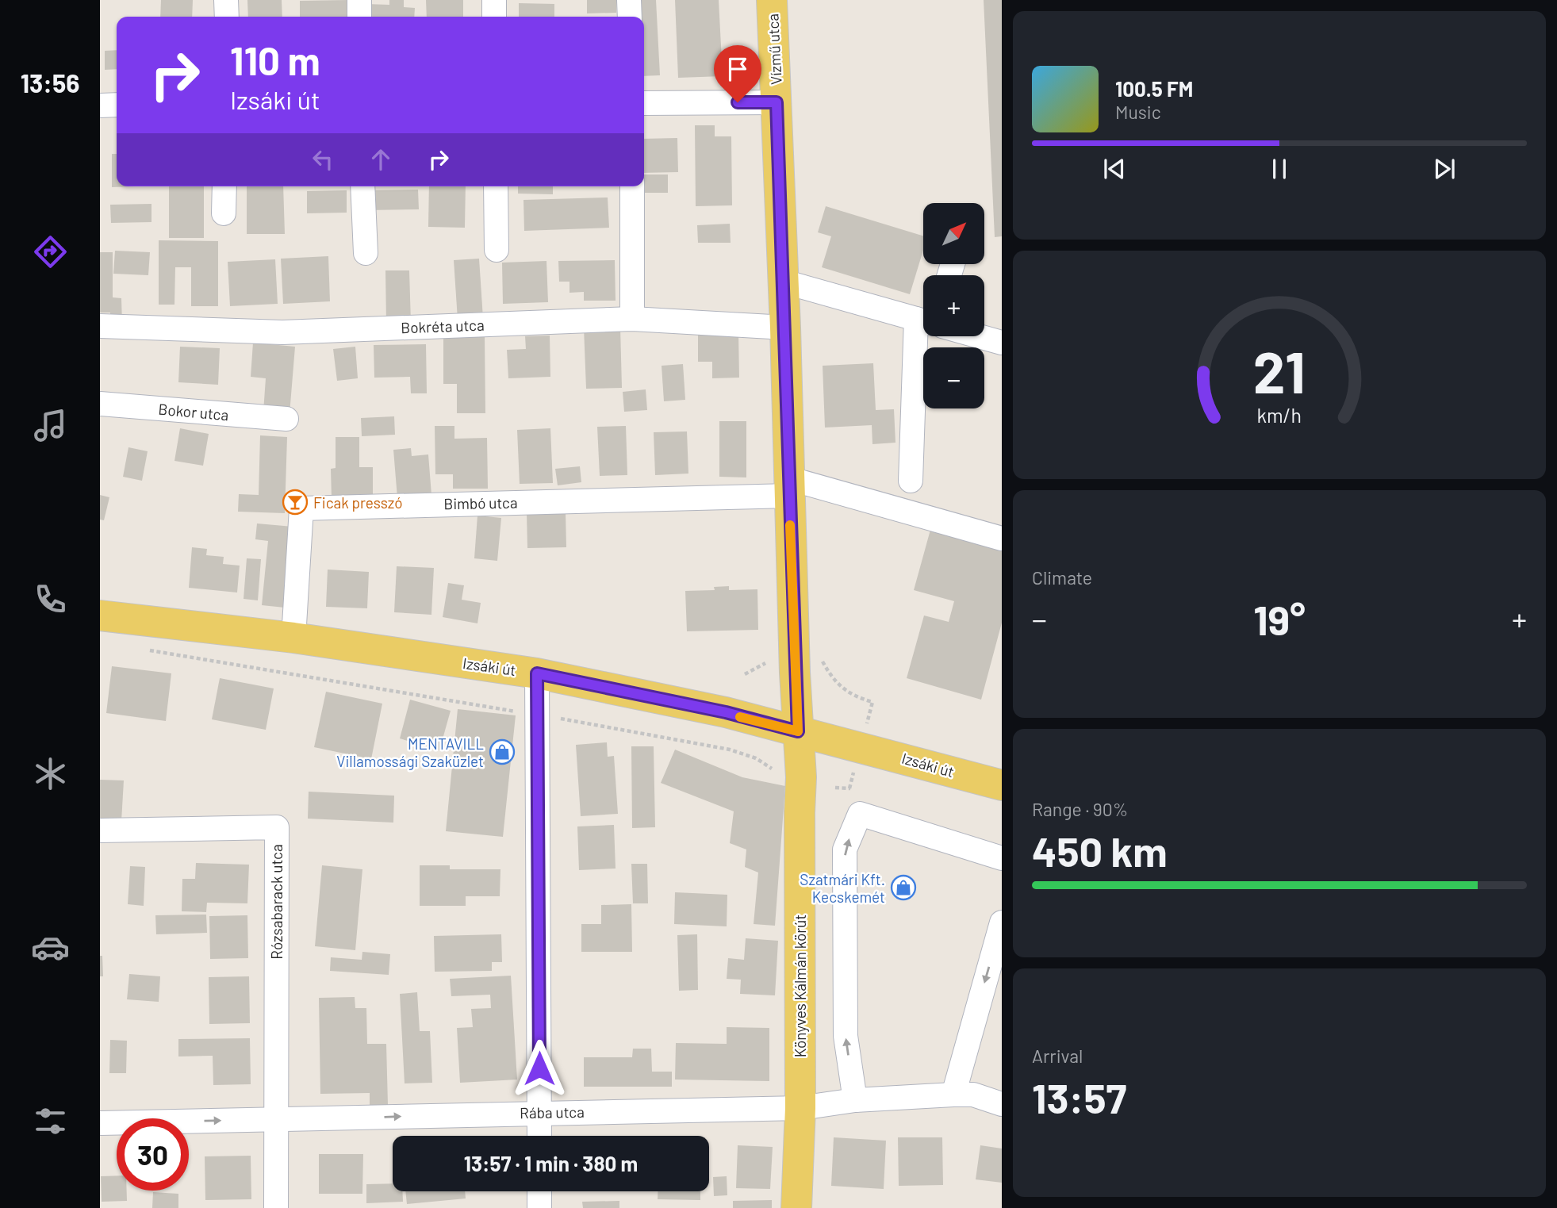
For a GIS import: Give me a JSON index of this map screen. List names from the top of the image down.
{
  "streets": {
    "main road": ["Vízmű utca", "Izsáki út", "Könyves Kálmán körút"],
    "street": [
      "Bokréta utca",
      "Bokor utca",
      "Bimbó utca",
      "Rózsabarack utca",
      "Rába utca"
    ]
  },
  "crossings": [
    ["Vízmű utca", "Bokréta utca"],
    ["Vízmű utca", "Bimbó utca"],
    ["Vízmű utca", "Izsáki út"],
    ["Vízmű utca", "Könyves Kálmán körút"],
    ["Bimbó utca", "Izsáki út"],
    ["Izsáki út", "Könyves Kálmán körút"],
    ["Rózsabarack utca", "Rába utca"],
    ["Könyves Kálmán körút", "Rába utca"]
  ],
  "one_way": ["Rába utca"],
  "places": {
    "bar": ["Ficak presszó"],
    "shop": ["MENTAVILL Villamossági Szaküzlet", "Szatmári Kft. Kecskemét"]
  },
  "north": "top right",
  "page": {
    "tabs": "13:56",
    "turn": ["110 m", "Izsáki út"],
    "song": ["100.5 FM", "Music"],
    "map_buttons": ["+", "−"],
    "tile": [
      "Climate",
      ["Range · 90%", "450 km"],
      ["Arrival", "13:57"]
    ],
    "heat": ["−", "19°", "+"],
    "limit": "30",
    "trip": "13:57 · 1 min · 380 m",
    "gauge": ["21", "km/h"]
  }
}
